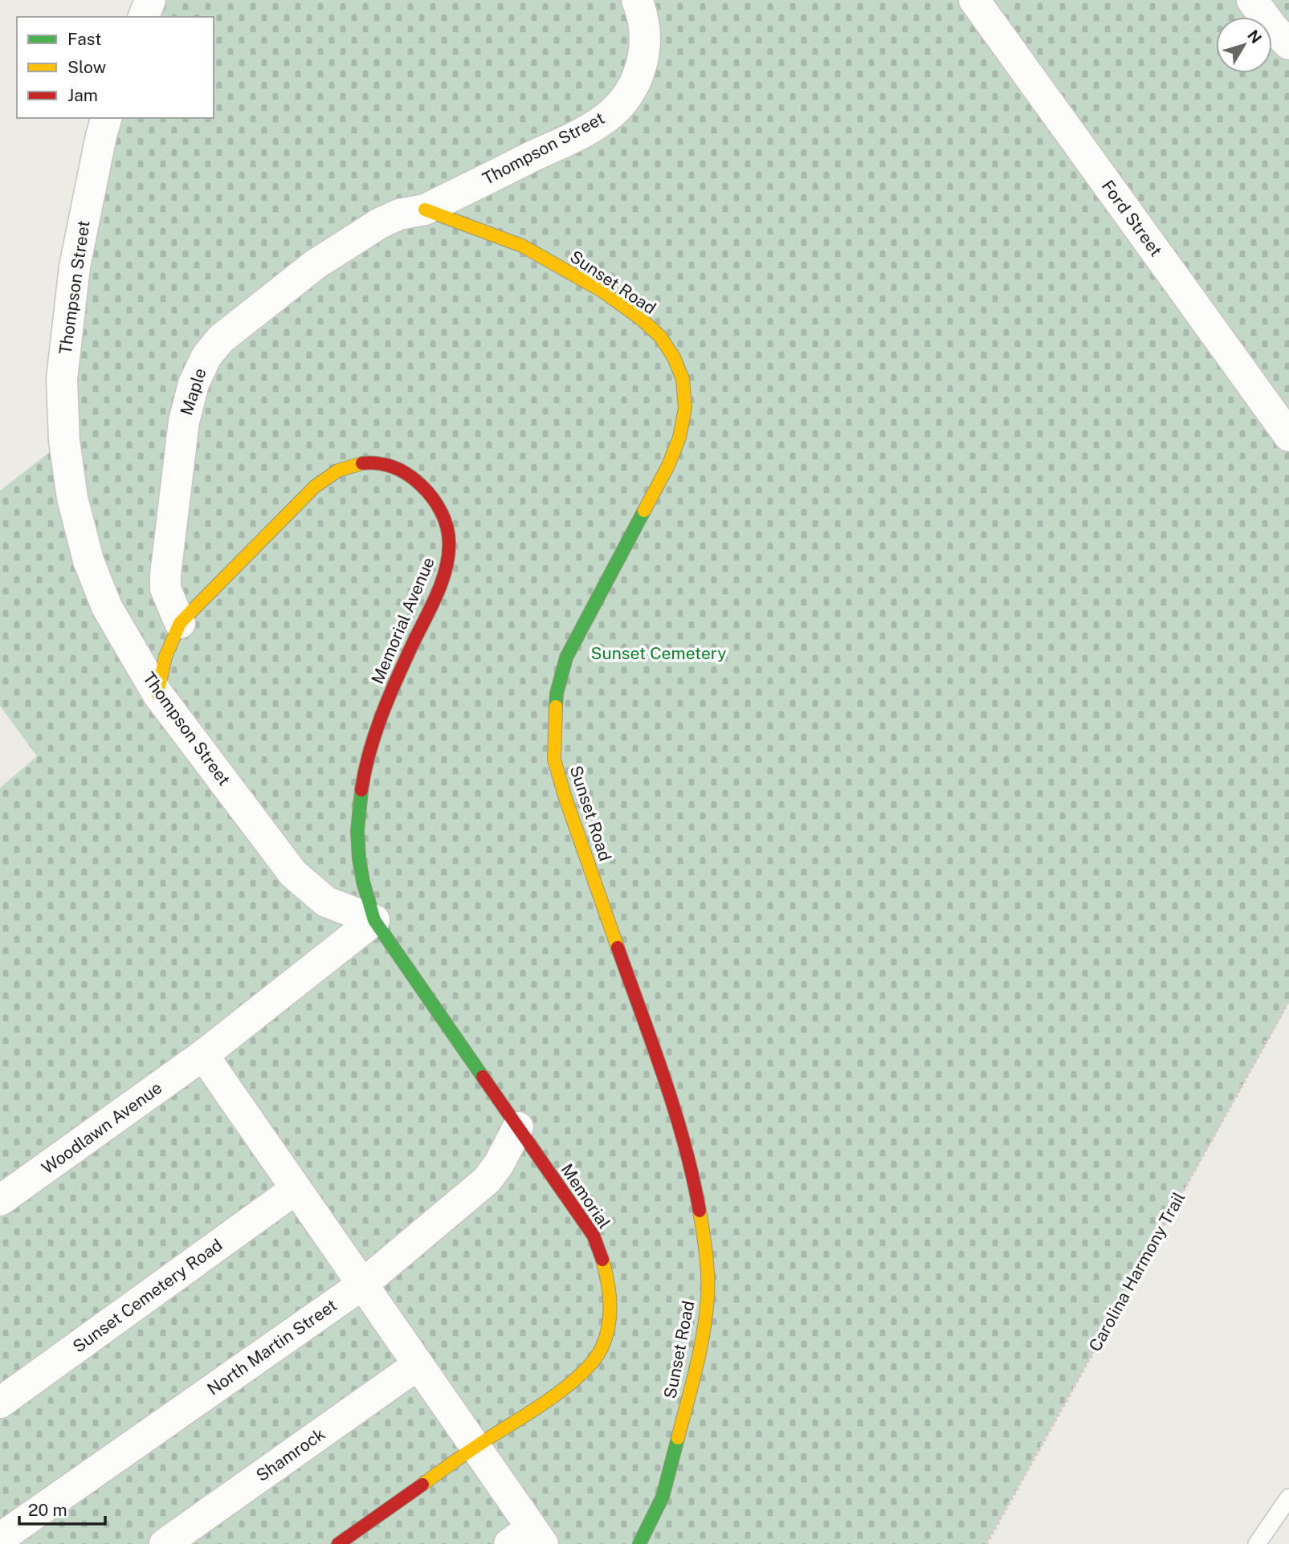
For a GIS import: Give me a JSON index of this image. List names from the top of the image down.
{
  "streets": {
    "street": [
      "Thompson Street",
      "Ford Street",
      "Sunset Road",
      "Maple",
      "Memorial Avenue",
      "Woodlawn Avenue",
      "Memorial",
      "Sunset Cemetery Road",
      "North Martin Street",
      "Shamrock"
    ],
    "path": ["Carolina Harmony Trail"]
  },
  "crossings": [
    ["Thompson Street", "Sunset Road"],
    ["Thompson Street", "Maple"],
    ["Thompson Street", "Memorial Avenue"],
    ["Thompson Street", "Woodlawn Avenue"],
    ["Thompson Street", "Memorial"],
    ["Sunset Road", "Maple"],
    ["Maple", "Memorial Avenue"],
    ["Memorial Avenue", "Woodlawn Avenue"],
    ["Memorial Avenue", "Memorial"],
    ["Woodlawn Avenue", "Memorial"],
    ["Memorial", "North Martin Street"]
  ],
  "parks": ["Sunset Cemetery"],
  "legend": ["Fast", "Slow", "Jam"],
  "scale_bar": "20 m",
  "north": "top right"
}
